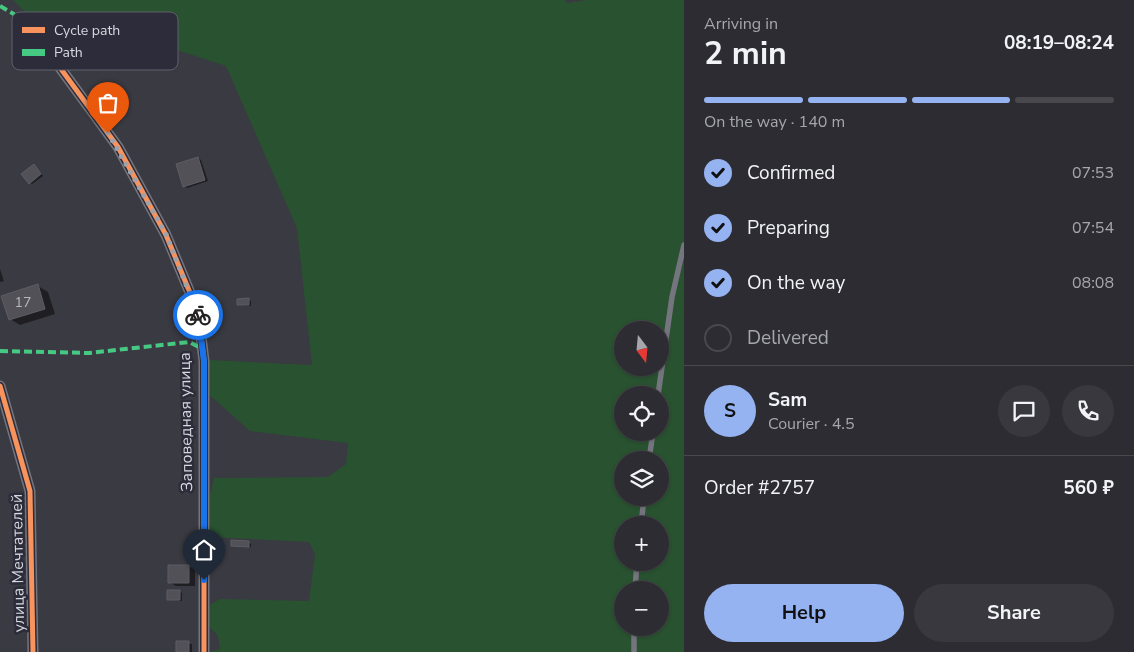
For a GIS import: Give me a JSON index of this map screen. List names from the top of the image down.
{
  "streets": {
    "street": ["Заповедная улица", "улица Мечтателей"]
  },
  "house_numbers": ["17"],
  "legend": ["Cycle path", "Path"],
  "north": "bottom",
  "page": {
    "heading": ["2 min", "Arriving in", "08:19–08:24"],
    "panel": [
      "Sam",
      "Courier · 4.5",
      "Order #2757",
      "560 ₽"
    ],
    "bar": "On the way · 140 m",
    "list": [
      ["Confirmed", "07:53"],
      ["Preparing", "07:54"],
      ["On the way", "08:08"],
      "Delivered"
    ],
    "map_buttons": ["+", "−"],
    "round": "S",
    "buttons": ["Help", "Share"]
  }
}
